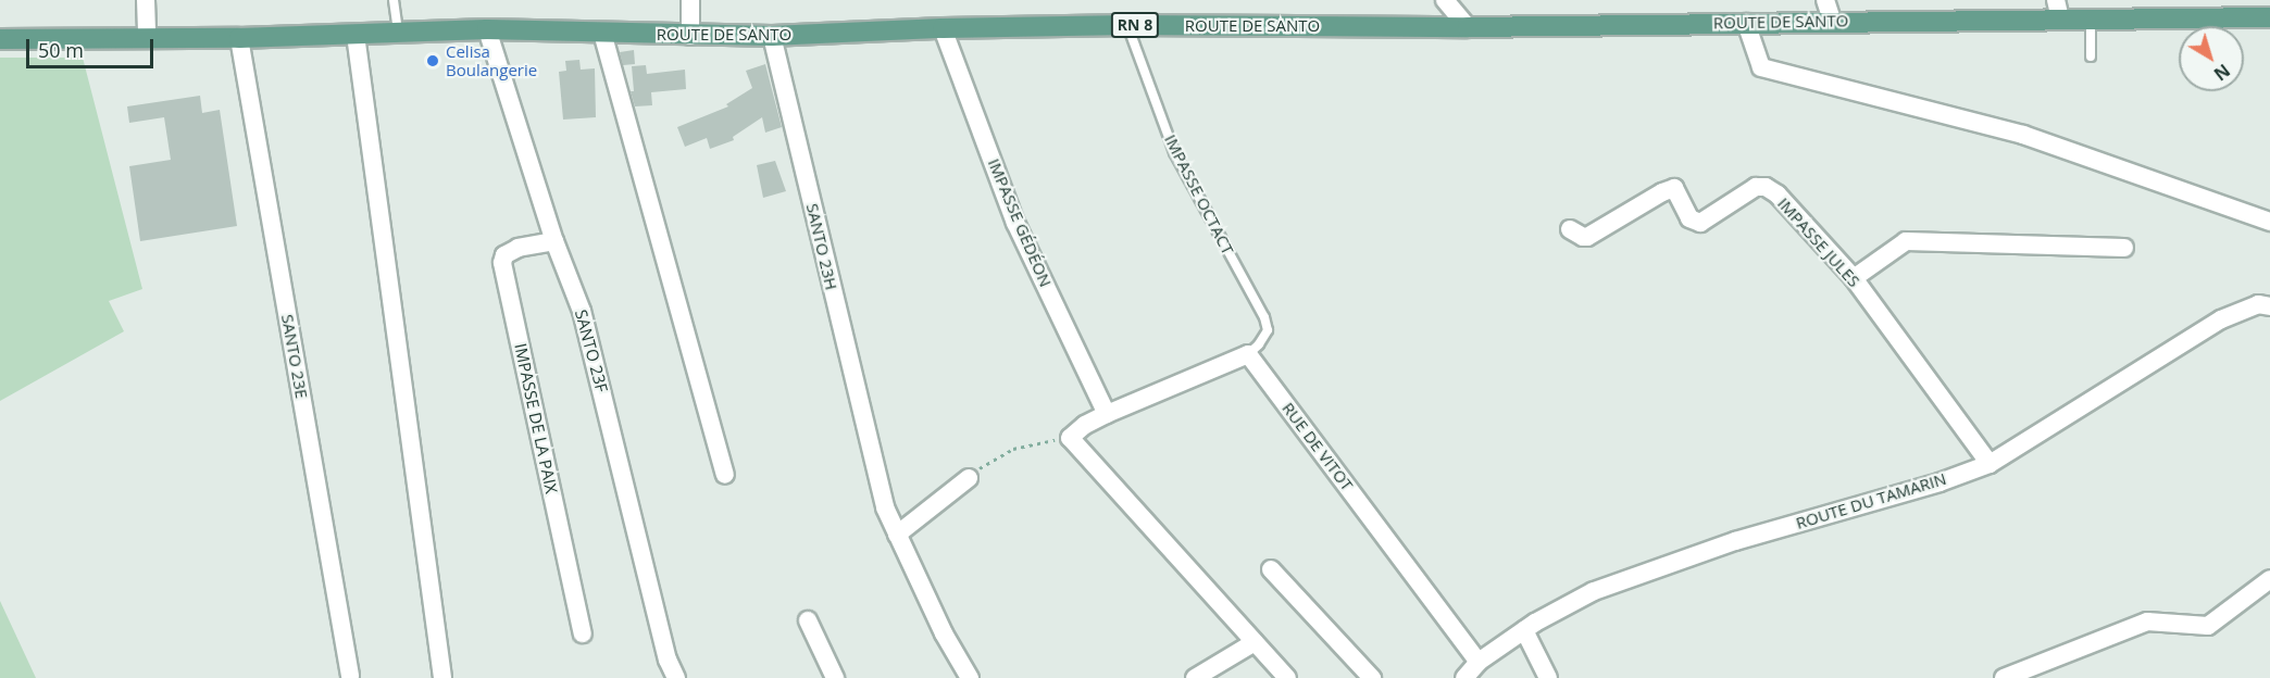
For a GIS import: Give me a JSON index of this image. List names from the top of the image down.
{
  "streets": {
    "main road": ["ROUTE DE SANTO", "RN 8"],
    "street": [
      "IMPASSE GÉDÉON",
      "IMPASSE JULES",
      "SANTO 23H",
      "SANTO 23F",
      "SANTO 23E",
      "IMPASSE DE LA PAIX",
      "RUE DE VITOT",
      "ROUTE DU TAMARIN"
    ],
    "lane": ["IMPASSE OCTACT"]
  },
  "crossings": [
    ["ROUTE DE SANTO", "IMPASSE OCTACT"],
    ["ROUTE DE SANTO", "IMPASSE GÉDÉON"],
    ["ROUTE DE SANTO", "SANTO 23H"],
    ["ROUTE DE SANTO", "SANTO 23F"],
    ["ROUTE DE SANTO", "SANTO 23E"],
    ["IMPASSE OCTACT", "RUE DE VITOT"],
    ["IMPASSE JULES", "ROUTE DU TAMARIN"],
    ["SANTO 23F", "IMPASSE DE LA PAIX"],
    ["RUE DE VITOT", "ROUTE DU TAMARIN"]
  ],
  "places": ["Celisa Boulangerie"],
  "scale_bar": "50 m",
  "north": "bottom right"
}
